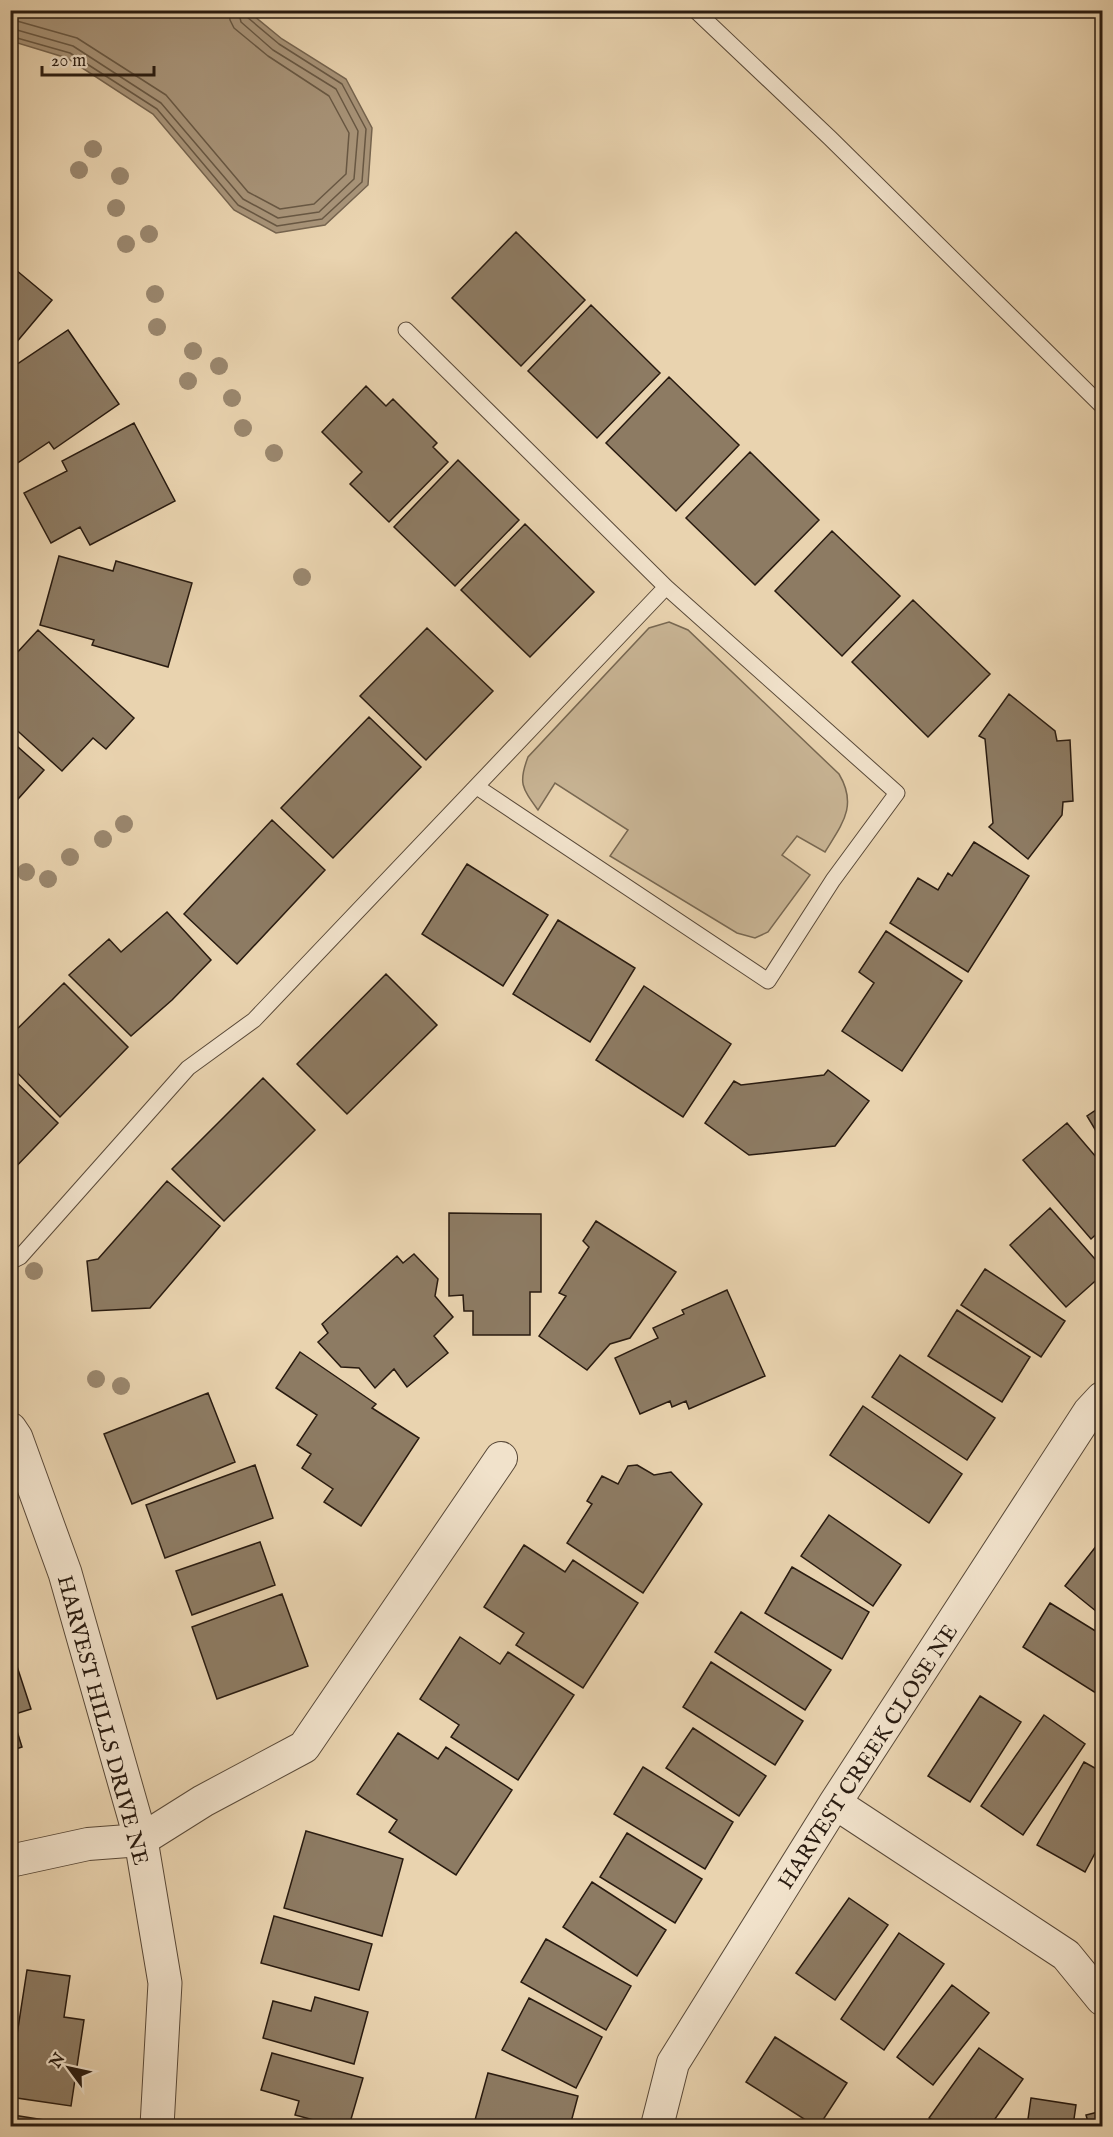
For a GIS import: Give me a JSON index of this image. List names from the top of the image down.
{
  "streets": {
    "street": ["HARVEST HILLS DRIVE NE", "HARVEST CREEK CLOSE NE"]
  },
  "scale_bar": "20 m",
  "north": "top left"
}
